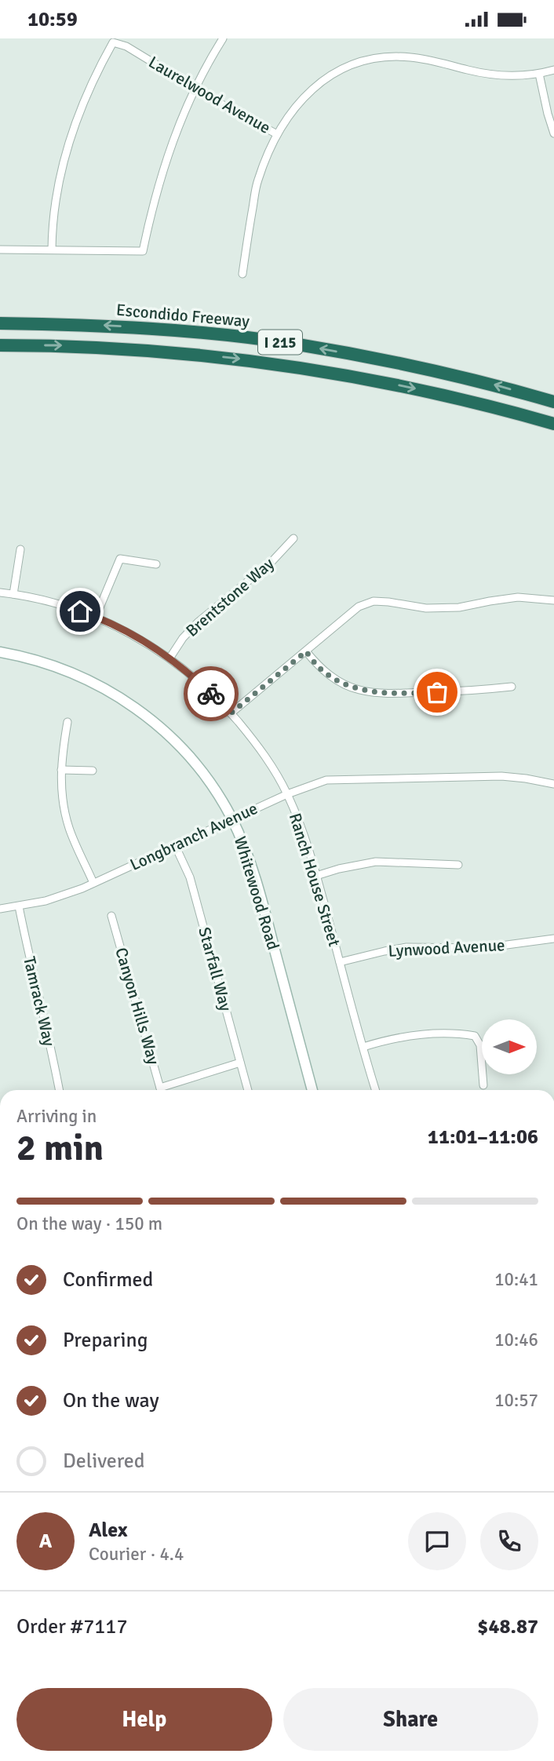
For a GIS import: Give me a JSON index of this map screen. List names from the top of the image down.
{
  "streets": {
    "highway": ["Escondido Freeway", "I 215"],
    "main road": ["Whitewood Road"],
    "street": [
      "Laurelwood Avenue",
      "Brentstone Way",
      "Longbranch Avenue",
      "Ranch House Street",
      "Lynwood Avenue",
      "Starfall Way",
      "Tamrack Way",
      "Canyon Hills Way"
    ]
  },
  "crossings": [
    ["Brentstone Way", "Ranch House Street"],
    ["Longbranch Avenue", "Ranch House Street"],
    ["Longbranch Avenue", "Whitewood Road"],
    ["Longbranch Avenue", "Starfall Way"],
    ["Longbranch Avenue", "Tamrack Way"],
    ["Ranch House Street", "Lynwood Avenue"]
  ],
  "north": "right",
  "page": {
    "status": "10:59",
    "heading": ["2 min", "Arriving in", "11:01–11:06"],
    "panel": [
      "Alex",
      "Courier · 4.4",
      "Order #7117",
      "$48.87"
    ],
    "bar": "On the way · 150 m",
    "list": [
      ["Confirmed", "10:41"],
      ["Preparing", "10:46"],
      ["On the way", "10:57"],
      "Delivered"
    ],
    "round": "A",
    "buttons": ["Help", "Share"]
  }
}
